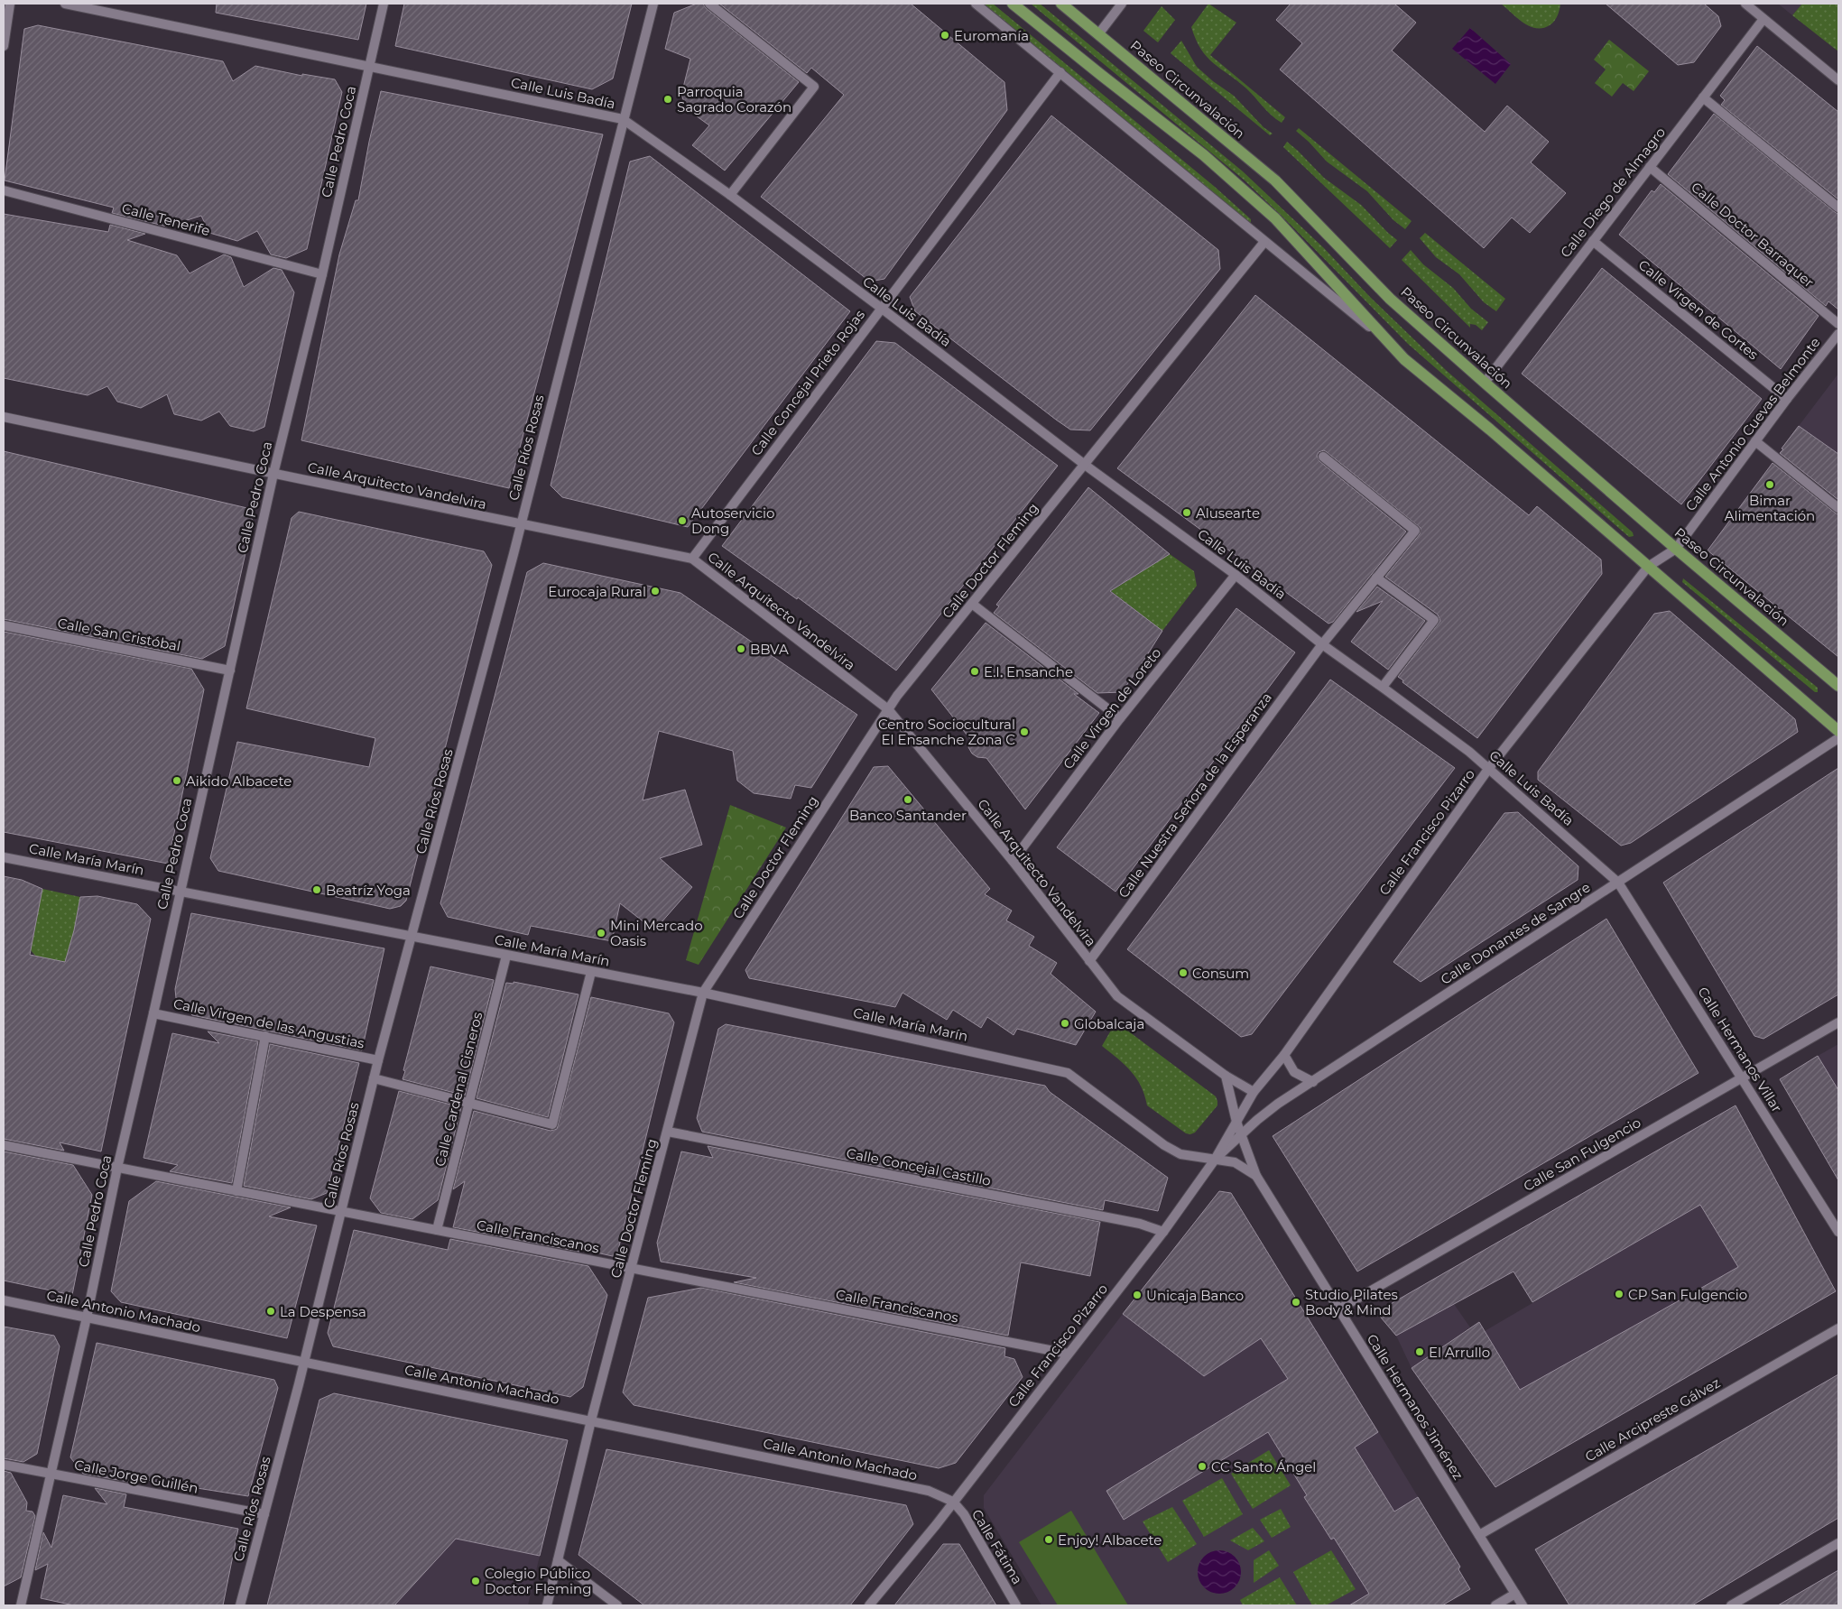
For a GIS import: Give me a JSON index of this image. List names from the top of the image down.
{
  "streets": {
    "main road": ["Paseo Circunvalación"],
    "street": [
      "Calle Luis Badía",
      "Calle Pedro Coca",
      "Calle Diego de Almagro",
      "Calle Tenerife",
      "Calle Doctor Barraquer",
      "Calle Virgen de Cortes",
      "Calle Concejal Prieto Rojas",
      "Calle Antonio Cuevas Belmonte",
      "Calle Ríos Rosas",
      "Calle Arquitecto Vandelvira",
      "Calle Doctor Fleming",
      "Calle San Cristóbal",
      "Calle Virgen de Loreto",
      "Calle Nuestra Señora de la Esperanza",
      "Calle Francisco Pizarro",
      "Calle María Marín",
      "Calle Donantes de Sangre",
      "Calle Virgen de las Angustias",
      "Calle Hermanos Villar",
      "Calle Cardenal Cisneros",
      "Calle San Fulgencio",
      "Calle Concejal Castillo",
      "Calle Franciscanos",
      "Calle Antonio Machado",
      "Calle Hermanos Jiménez",
      "Calle Arcipreste Gálvez",
      "Calle Jorge Guillén",
      "Calle Fátima"
    ]
  },
  "crossings": [
    ["Paseo Circunvalación", "Calle Diego de Almagro"],
    ["Paseo Circunvalación", "Calle Antonio Cuevas Belmonte"],
    ["Calle Luis Badía", "Calle Pedro Coca"],
    ["Calle Luis Badía", "Calle Concejal Prieto Rojas"],
    ["Calle Luis Badía", "Calle Ríos Rosas"],
    ["Calle Luis Badía", "Calle Doctor Fleming"],
    ["Calle Luis Badía", "Calle Virgen de Loreto"],
    ["Calle Luis Badía", "Calle Nuestra Señora de la Esperanza"],
    ["Calle Luis Badía", "Calle Francisco Pizarro"],
    ["Calle Luis Badía", "Calle Donantes de Sangre"],
    ["Calle Luis Badía", "Calle Hermanos Villar"],
    ["Calle Pedro Coca", "Calle Tenerife"],
    ["Calle Pedro Coca", "Calle Arquitecto Vandelvira"],
    ["Calle Pedro Coca", "Calle San Cristóbal"],
    ["Calle Pedro Coca", "Calle María Marín"],
    ["Calle Pedro Coca", "Calle Virgen de las Angustias"],
    ["Calle Pedro Coca", "Calle Franciscanos"],
    ["Calle Pedro Coca", "Calle Antonio Machado"],
    ["Calle Pedro Coca", "Calle Jorge Guillén"],
    ["Calle Diego de Almagro", "Calle Doctor Barraquer"],
    ["Calle Diego de Almagro", "Calle Virgen de Cortes"],
    ["Calle Virgen de Cortes", "Calle Antonio Cuevas Belmonte"],
    ["Calle Concejal Prieto Rojas", "Calle Arquitecto Vandelvira"],
    ["Calle Antonio Cuevas Belmonte", "Calle Francisco Pizarro"],
    ["Calle Ríos Rosas", "Calle Arquitecto Vandelvira"],
    ["Calle Ríos Rosas", "Calle María Marín"],
    ["Calle Ríos Rosas", "Calle Virgen de las Angustias"],
    ["Calle Ríos Rosas", "Calle Franciscanos"],
    ["Calle Ríos Rosas", "Calle Antonio Machado"],
    ["Calle Ríos Rosas", "Calle Jorge Guillén"],
    ["Calle Arquitecto Vandelvira", "Calle Doctor Fleming"],
    ["Calle Arquitecto Vandelvira", "Calle Virgen de Loreto"],
    ["Calle Arquitecto Vandelvira", "Calle Nuestra Señora de la Esperanza"],
    ["Calle Arquitecto Vandelvira", "Calle Hermanos Jiménez"],
    ["Calle Doctor Fleming", "Calle María Marín"],
    ["Calle Doctor Fleming", "Calle Concejal Castillo"],
    ["Calle Doctor Fleming", "Calle Franciscanos"],
    ["Calle Doctor Fleming", "Calle Antonio Machado"],
    ["Calle Francisco Pizarro", "Calle María Marín"],
    ["Calle Francisco Pizarro", "Calle Donantes de Sangre"],
    ["Calle Francisco Pizarro", "Calle Concejal Castillo"],
    ["Calle Francisco Pizarro", "Calle Franciscanos"],
    ["Calle Francisco Pizarro", "Calle Antonio Machado"],
    ["Calle Francisco Pizarro", "Calle Hermanos Jiménez"],
    ["Calle Francisco Pizarro", "Calle Fátima"],
    ["Calle María Marín", "Calle Donantes de Sangre"],
    ["Calle María Marín", "Calle Cardenal Cisneros"],
    ["Calle María Marín", "Calle Hermanos Jiménez"],
    ["Calle Donantes de Sangre", "Calle Hermanos Villar"],
    ["Calle Donantes de Sangre", "Calle Hermanos Jiménez"],
    ["Calle Hermanos Villar", "Calle San Fulgencio"],
    ["Calle Cardenal Cisneros", "Calle Franciscanos"],
    ["Calle San Fulgencio", "Calle Hermanos Jiménez"],
    ["Calle Antonio Machado", "Calle Fátima"],
    ["Calle Hermanos Jiménez", "Calle Arcipreste Gálvez"]
  ],
  "places": [
    "Euromanía",
    "Parroquia Sagrado Corazón",
    "Bimar Alimentación",
    "Alusearte",
    "Autoservicio Dong",
    "Eurocaja Rural",
    "BBVA",
    "E.I. Ensanche",
    "Centro Sociocultural El Ensanche Zona C",
    "Aikido Albacete",
    "Banco Santander",
    "Beatríz Yoga",
    "Mini Mercado Oasis",
    "Consum",
    "Globalcaja",
    "CP San Fulgencio",
    "Unicaja Banco",
    "Studio Pilates Body & Mind",
    "La Despensa",
    "El Arrullo",
    "CC Santo Ángel",
    "Enjoy! Albacete",
    "Colegio Público Doctor Fleming"
  ]
}
